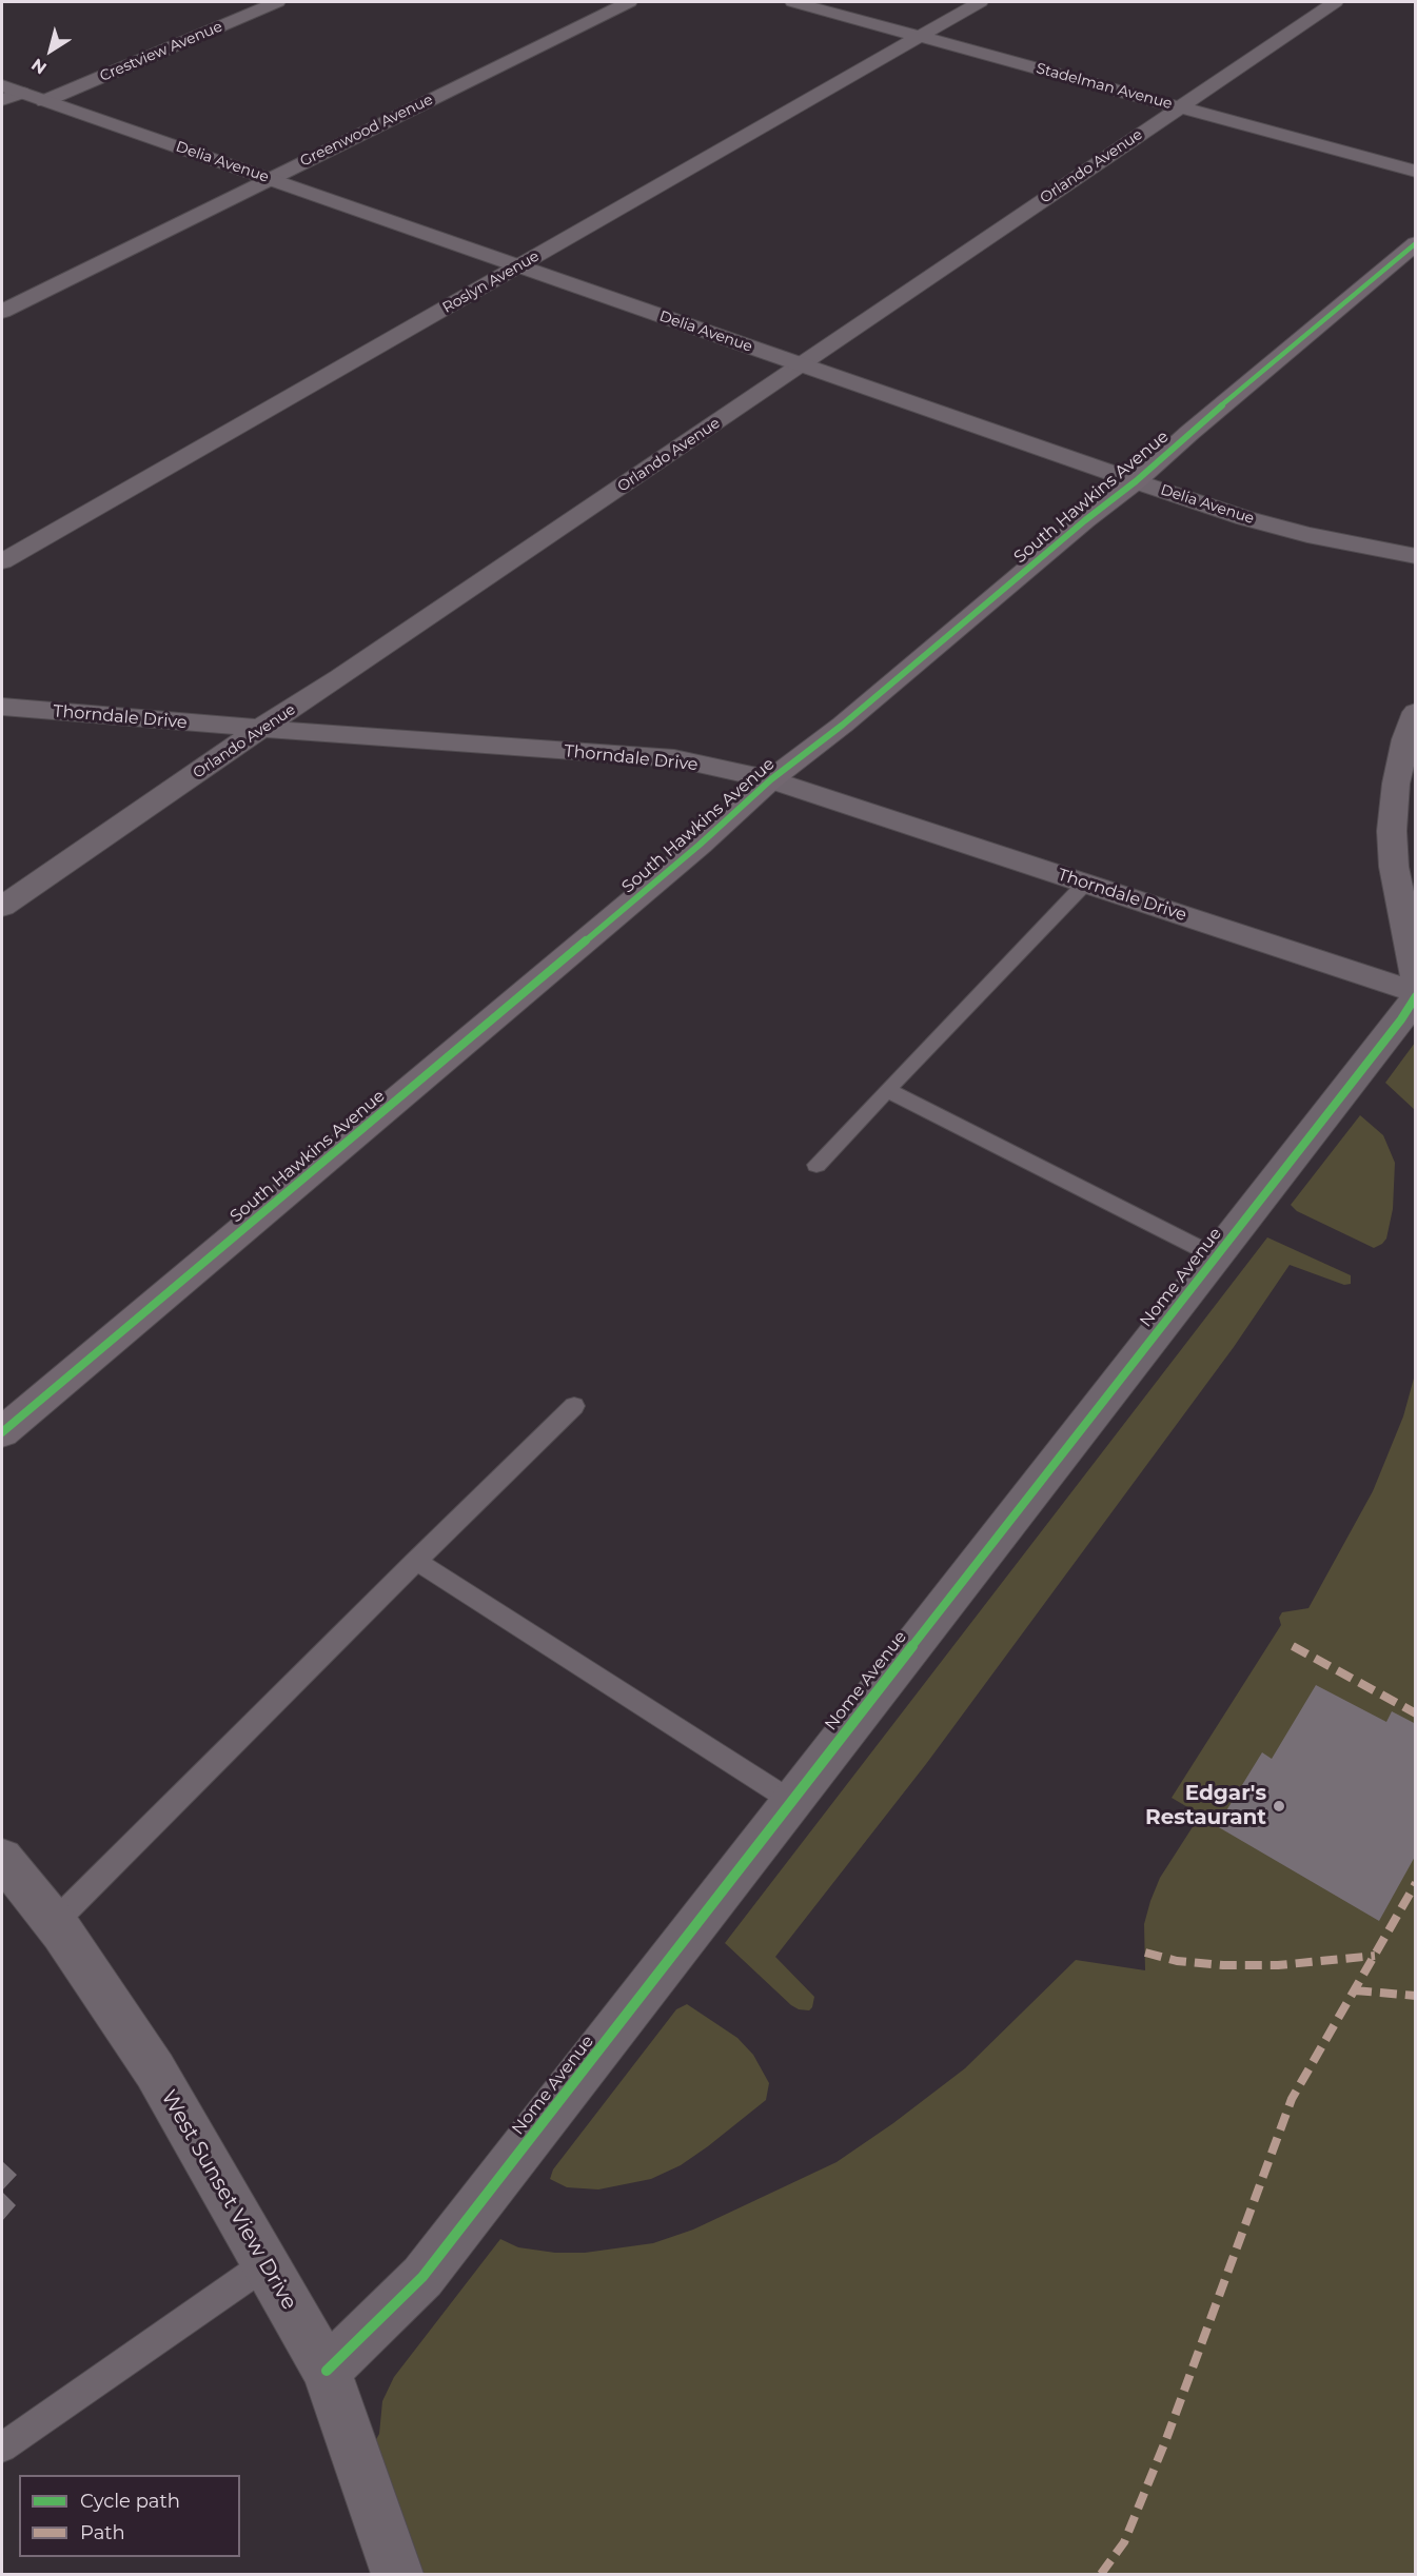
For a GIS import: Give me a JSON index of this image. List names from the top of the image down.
{
  "streets": {
    "main road": ["South Hawkins Avenue"],
    "street": [
      "Crestview Avenue",
      "Stadelman Avenue",
      "Greenwood Avenue",
      "Delia Avenue",
      "Orlando Avenue",
      "Roslyn Avenue",
      "Thorndale Drive",
      "Nome Avenue",
      "West Sunset View Drive"
    ]
  },
  "crossings": [
    ["Crestview Avenue", "Delia Avenue"],
    ["Stadelman Avenue", "Orlando Avenue"],
    ["Stadelman Avenue", "Roslyn Avenue"],
    ["Greenwood Avenue", "Delia Avenue"],
    ["Delia Avenue", "Orlando Avenue"],
    ["Delia Avenue", "Roslyn Avenue"],
    ["Delia Avenue", "South Hawkins Avenue"],
    ["Orlando Avenue", "Thorndale Drive"],
    ["South Hawkins Avenue", "Thorndale Drive"],
    ["Thorndale Drive", "Nome Avenue"],
    ["Nome Avenue", "West Sunset View Drive"]
  ],
  "places": ["Edgar's Restaurant"],
  "legend": ["Cycle path", "Path"],
  "north": "bottom left"
}
